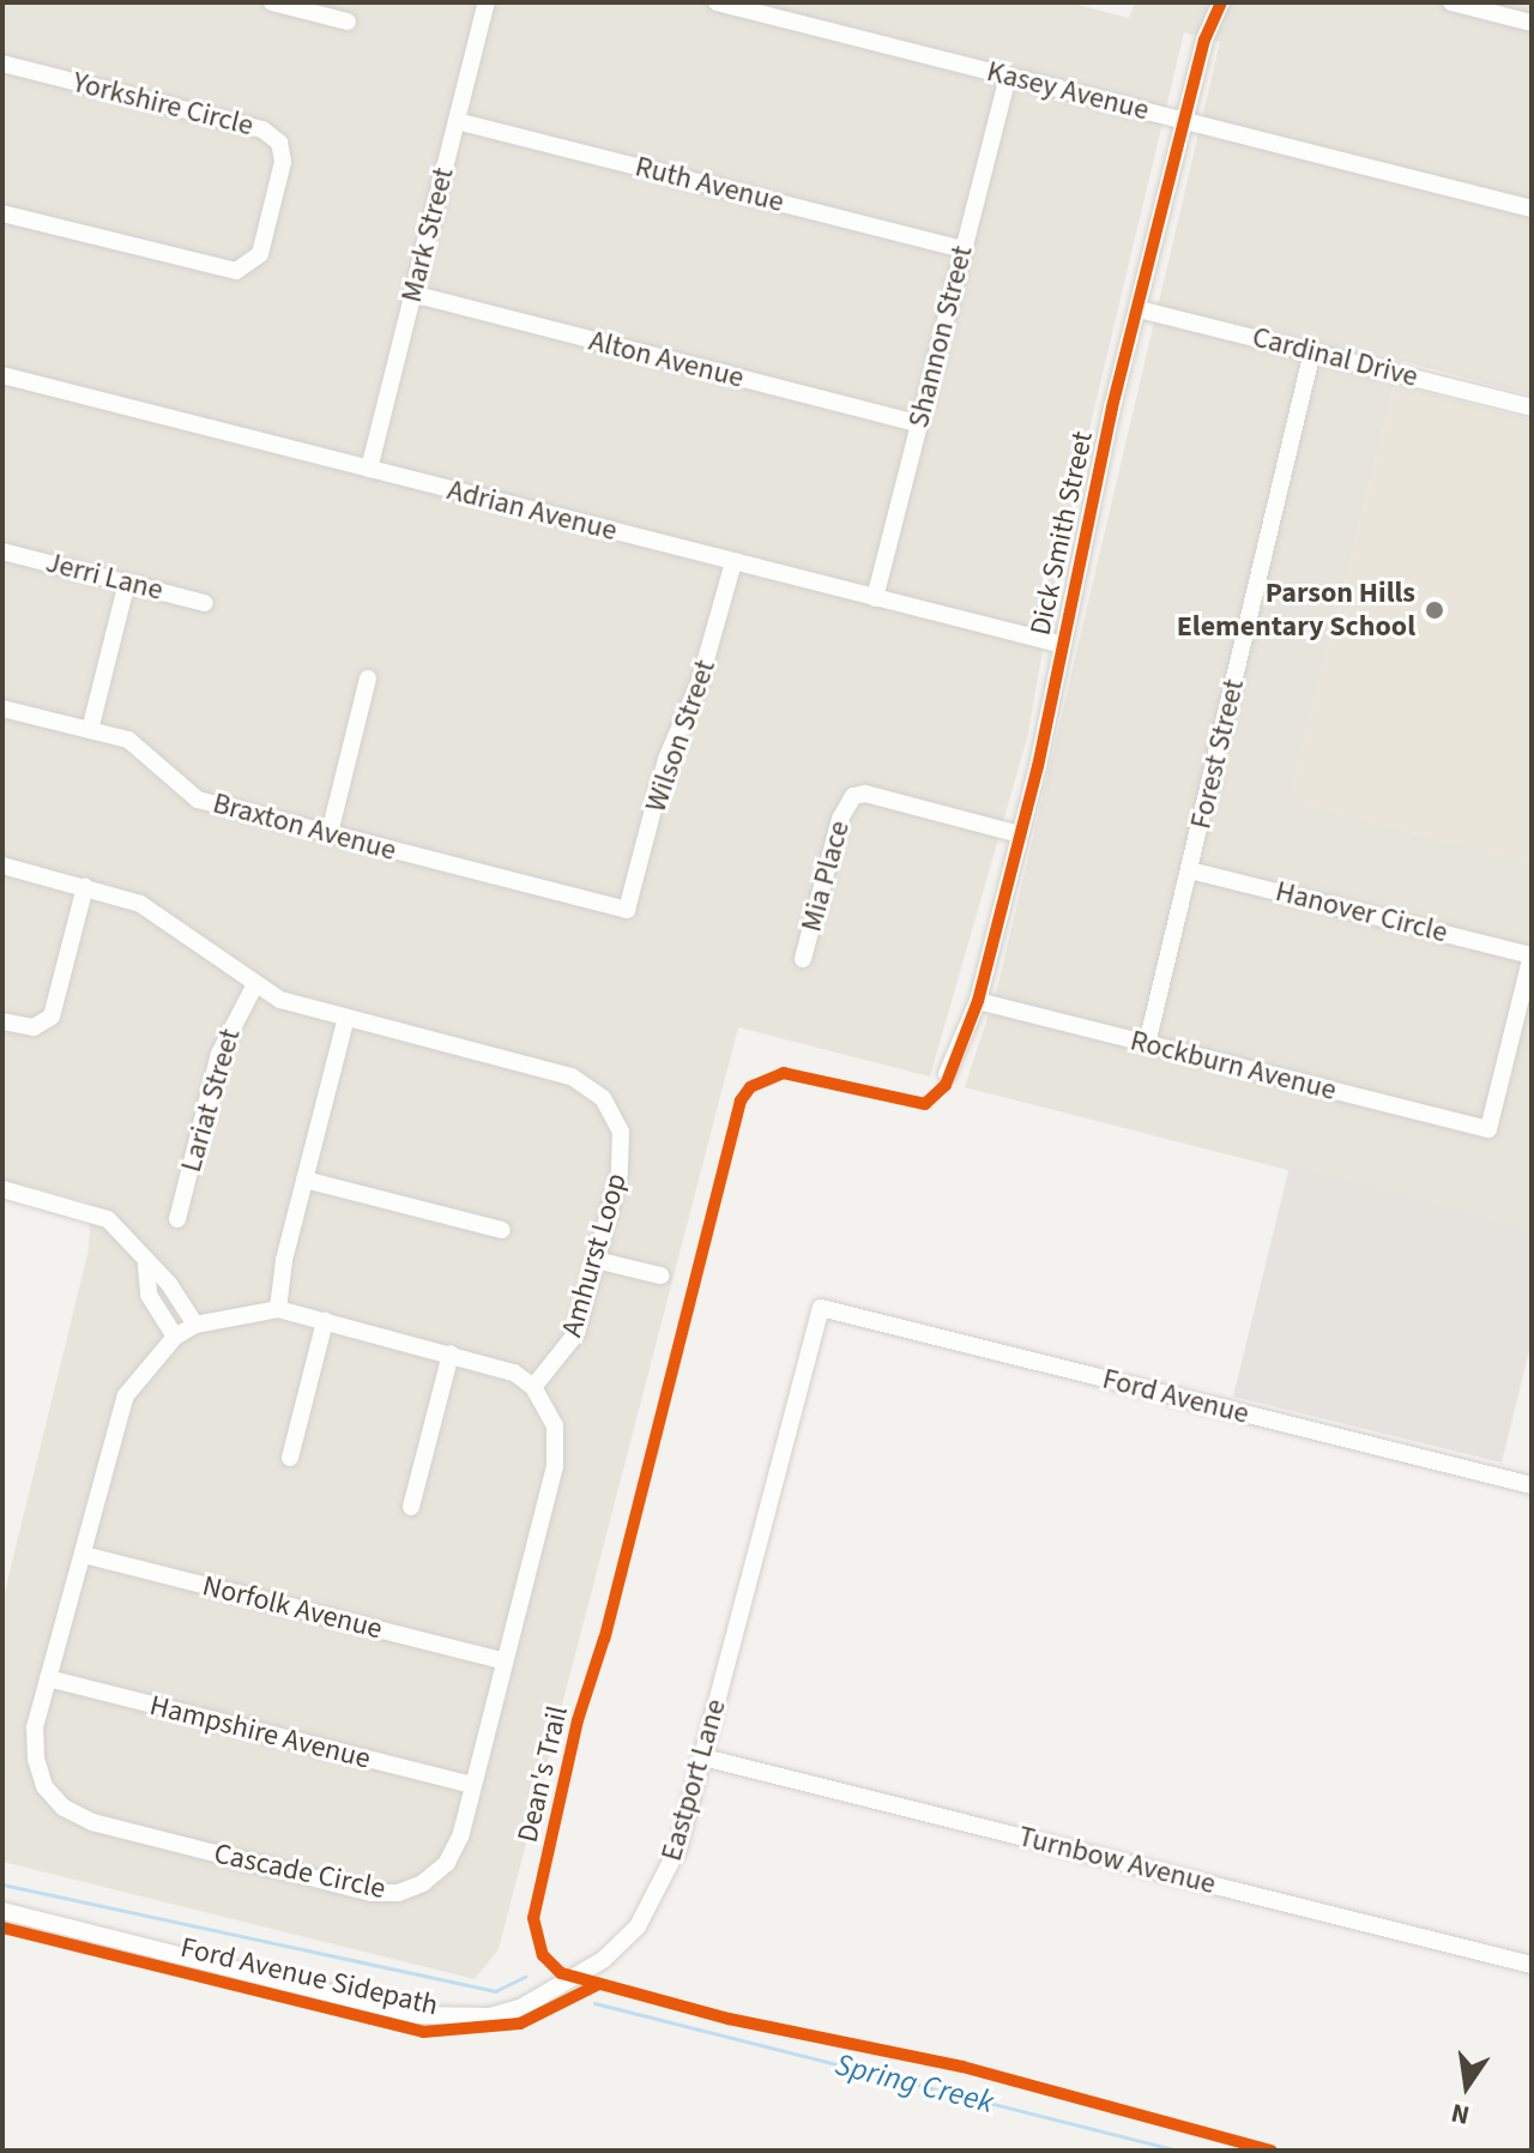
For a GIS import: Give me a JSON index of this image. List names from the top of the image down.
{
  "streets": {
    "street": [
      "Kasey Avenue",
      "Yorkshire Circle",
      "Ruth Avenue",
      "Mark Street",
      "Shannon Street",
      "Cardinal Drive",
      "Alton Avenue",
      "Adrian Avenue",
      "Dick Smith Street",
      "Jerri Lane",
      "Wilson Street",
      "Forest Street",
      "Braxton Avenue",
      "Mia Place",
      "Hanover Circle",
      "Rockburn Avenue",
      "Lariat Street",
      "Amhurst Loop",
      "Ford Avenue",
      "Norfolk Avenue",
      "Hampshire Avenue",
      "Eastport Lane",
      "Turnbow Avenue",
      "Cascade Circle"
    ],
    "cycle path": ["Dean's Trail", "Ford Avenue Sidepath"]
  },
  "crossings": [
    ["Kasey Avenue", "Shannon Street"],
    ["Kasey Avenue", "Dick Smith Street"],
    ["Ruth Avenue", "Mark Street"],
    ["Ruth Avenue", "Shannon Street"],
    ["Mark Street", "Alton Avenue"],
    ["Mark Street", "Adrian Avenue"],
    ["Shannon Street", "Alton Avenue"],
    ["Shannon Street", "Adrian Avenue"],
    ["Cardinal Drive", "Dick Smith Street"],
    ["Cardinal Drive", "Forest Street"],
    ["Adrian Avenue", "Dick Smith Street"],
    ["Adrian Avenue", "Wilson Street"],
    ["Dick Smith Street", "Mia Place"],
    ["Dick Smith Street", "Rockburn Avenue"],
    ["Wilson Street", "Braxton Avenue"],
    ["Forest Street", "Hanover Circle"],
    ["Forest Street", "Rockburn Avenue"],
    ["Hanover Circle", "Rockburn Avenue"],
    ["Lariat Street", "Amhurst Loop"],
    ["Amhurst Loop", "Cascade Circle"],
    ["Ford Avenue", "Eastport Lane"],
    ["Norfolk Avenue", "Cascade Circle"],
    ["Hampshire Avenue", "Cascade Circle"],
    ["Eastport Lane", "Turnbow Avenue"]
  ],
  "water": ["Spring Creek"],
  "places": ["Parson Hills Elementary School"],
  "north": "bottom"
}
